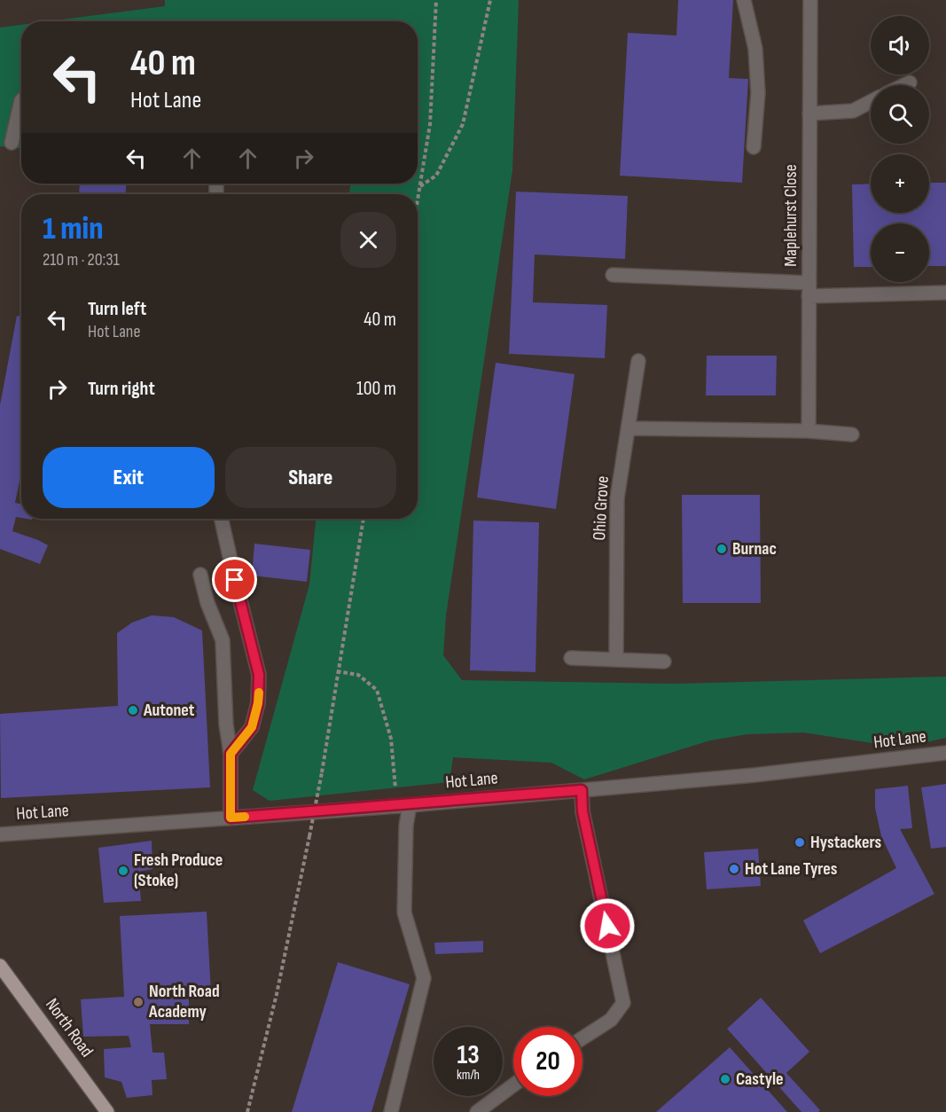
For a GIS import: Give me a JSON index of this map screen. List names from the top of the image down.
{
  "streets": {
    "main road": ["North Road"],
    "street": ["Maplehurst Close", "Ohio Grove", "Hot Lane"]
  },
  "places": [
    "Burnac",
    "Autonet",
    "Hystackers",
    "Hot Lane Tyres",
    "Fresh Produce (Stoke)",
    "North Road Academy",
    "Castyle"
  ],
  "page": {
    "map_buttons": ["+", "−"],
    "turn": ["40 m", "Hot Lane"],
    "heading": ["1 min", "210 m · 20:31"],
    "list": [
      {
        "name": "Turn left",
        "note": "Hot Lane",
        "value": "40 m"
      },
      {
        "name": "Turn right",
        "value": "100 m"
      }
    ],
    "buttons": ["Exit", "Share"],
    "speed": "13 km/h",
    "limit": "20"
  }
}
